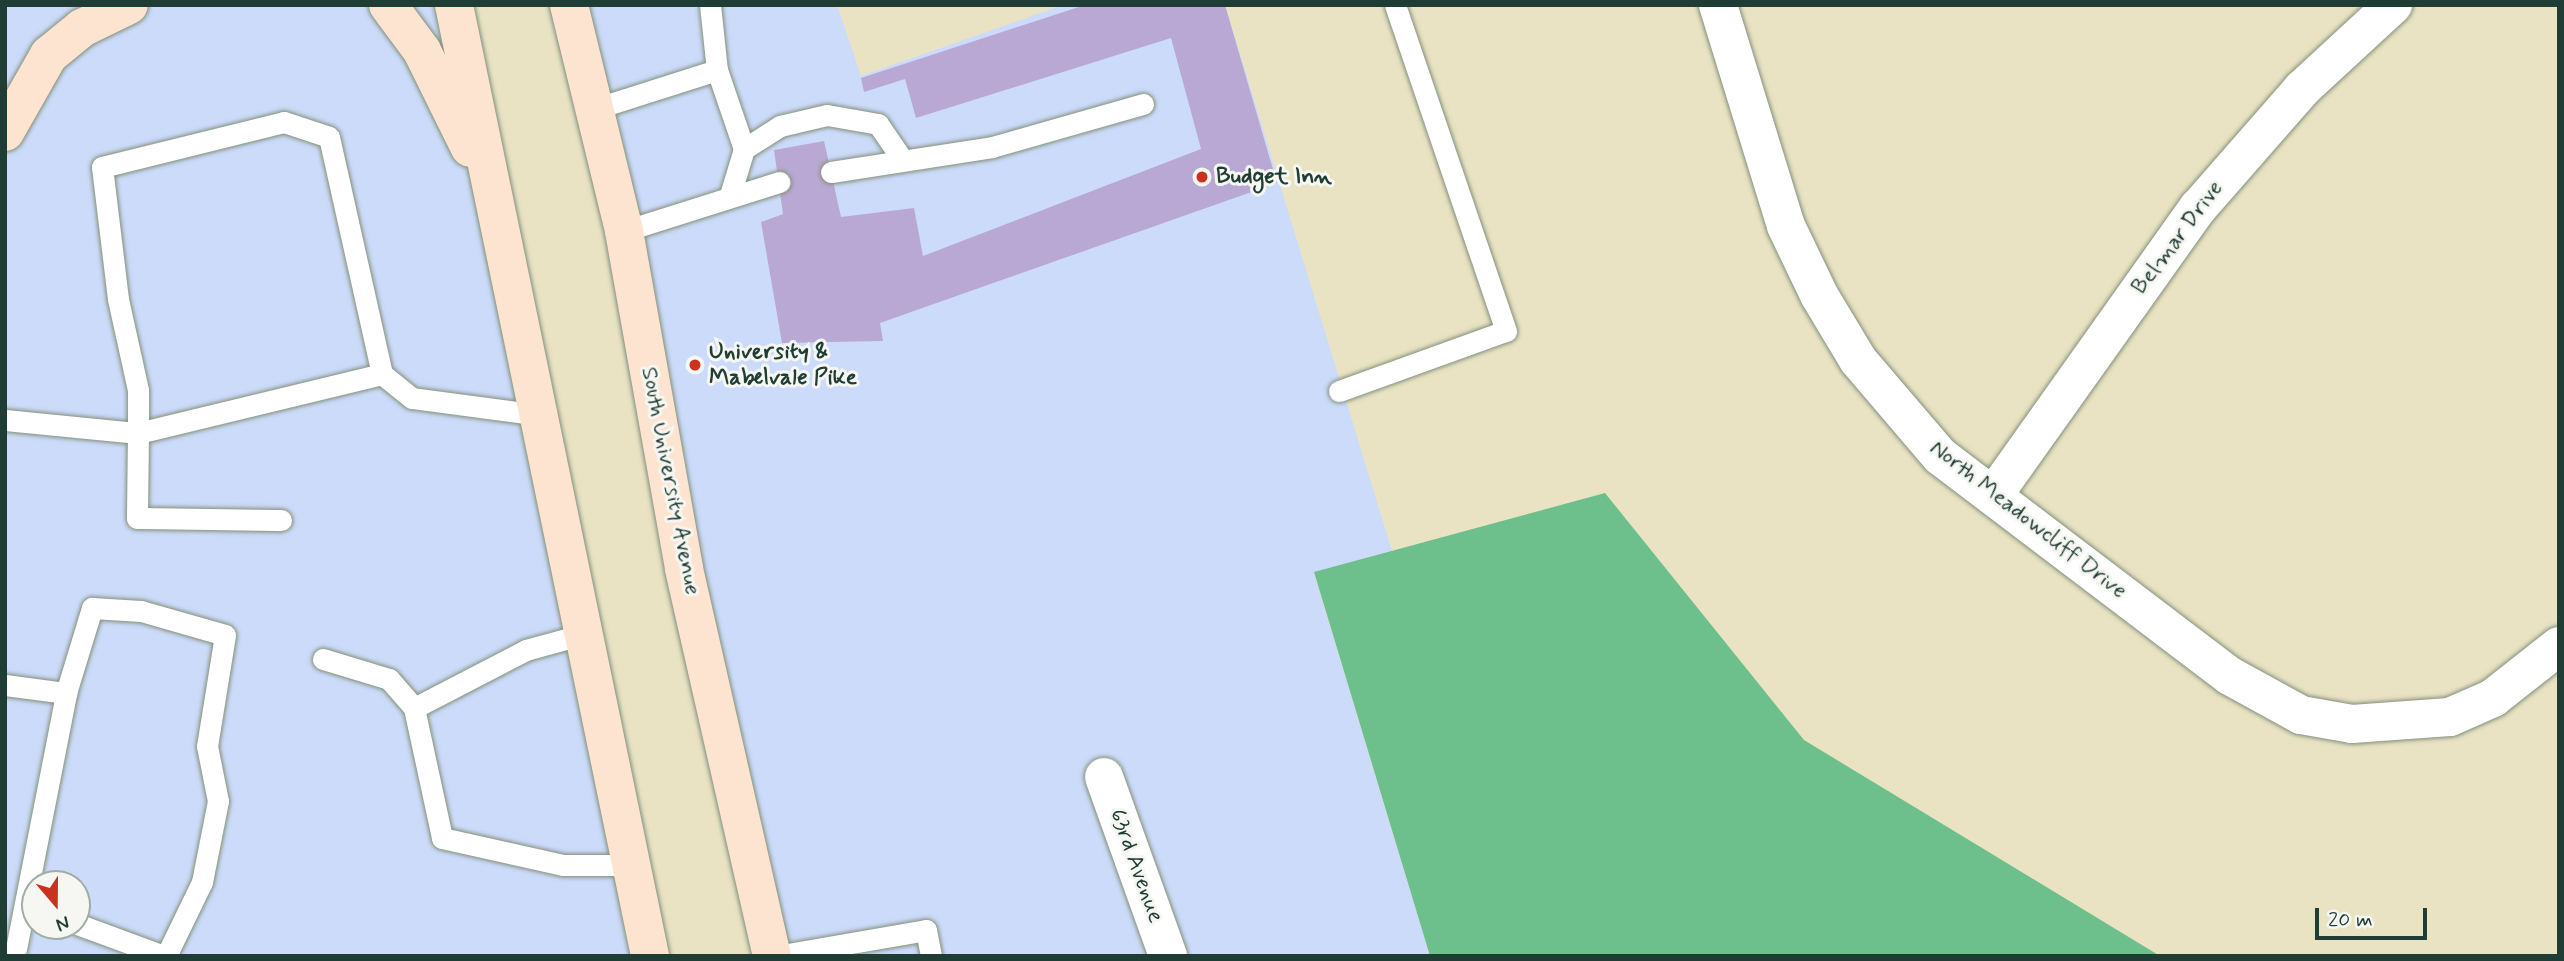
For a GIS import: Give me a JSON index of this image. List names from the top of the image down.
{
  "streets": {
    "main road": ["South University Avenue"],
    "street": ["Belmar Drive", "North Meadowcliff Drive", "63rd Avenue"]
  },
  "crossings": [
    ["Belmar Drive", "North Meadowcliff Drive"]
  ],
  "places": ["Budget Inn", "University & Mabelvale Pike"],
  "scale_bar": "20 m",
  "north": "bottom"
}
